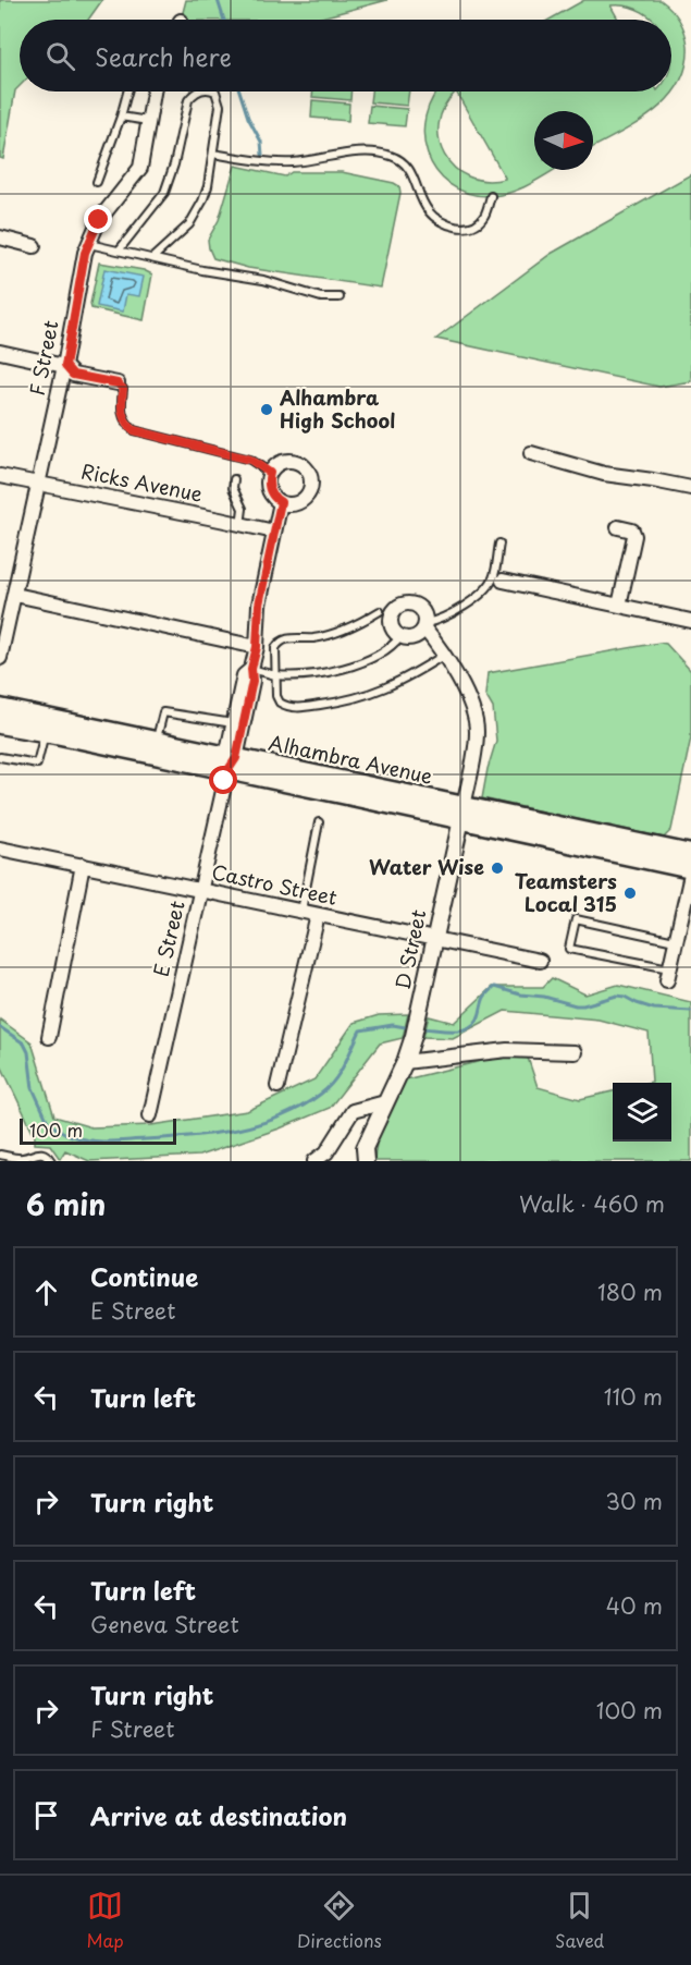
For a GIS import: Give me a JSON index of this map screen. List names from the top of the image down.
{
  "streets": {
    "main road": ["Alhambra Avenue"],
    "street": [
      "F Street",
      "Ricks Avenue",
      "Castro Street",
      "E Street",
      "D Street"
    ]
  },
  "crossings": [
    ["F Street", "Ricks Avenue"],
    ["Ricks Avenue", "E Street"],
    ["Alhambra Avenue", "E Street"],
    ["Alhambra Avenue", "D Street"],
    ["Castro Street", "E Street"],
    ["Castro Street", "D Street"]
  ],
  "places": ["Alhambra High School", "Water Wise", "Teamsters Local 315"],
  "scale_bar": "100 m",
  "north": "right",
  "page": {
    "search": "Search here",
    "scale": "100 m",
    "heading": ["6 min", "Walk · 460 m"],
    "list": [
      ["Continue", "E Street", "180 m"],
      ["Turn left", "110 m"],
      ["Turn right", "30 m"],
      ["Turn left", "Geneva Street", "40 m"],
      ["Turn right", "F Street", "100 m"],
      "Arrive at destination"
    ],
    "nav": ["Map", "Directions", "Saved"]
  }
}
